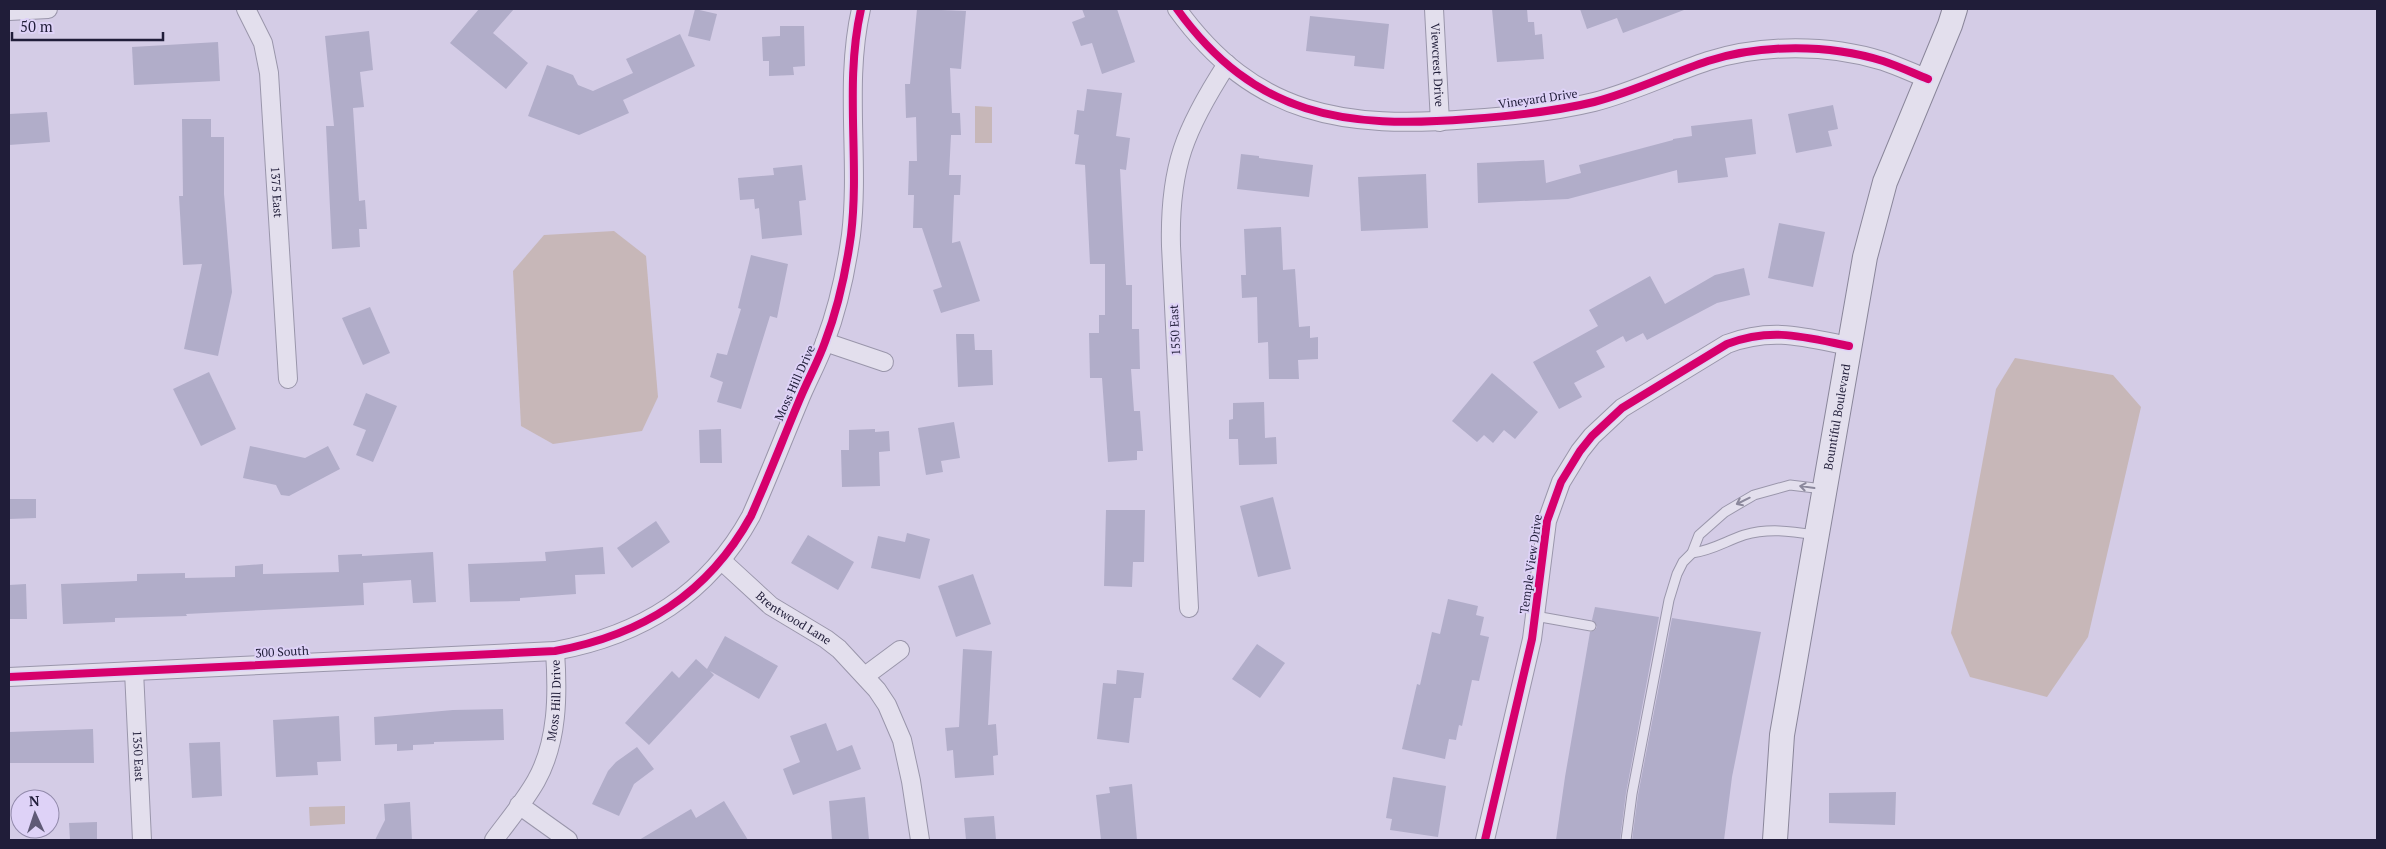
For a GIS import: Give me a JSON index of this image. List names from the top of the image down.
{
  "streets": {
    "main road": ["Bountiful Boulevard"],
    "street": [
      "Viewcrest Drive",
      "Vineyard Drive",
      "1375 East",
      "1550 East",
      "Moss Hill Drive",
      "Temple View Drive",
      "Brentwood Lane",
      "300 South",
      "1350 East"
    ]
  },
  "crossings": [
    ["Viewcrest Drive", "Vineyard Drive"],
    ["Vineyard Drive", "1550 East"],
    ["Vineyard Drive", "Bountiful Boulevard"],
    ["Moss Hill Drive", "Brentwood Lane"],
    ["Moss Hill Drive", "300 South"],
    ["Bountiful Boulevard", "Temple View Drive"],
    ["300 South", "1350 East"]
  ],
  "scale_bar": "50 m",
  "north": "top"
}
